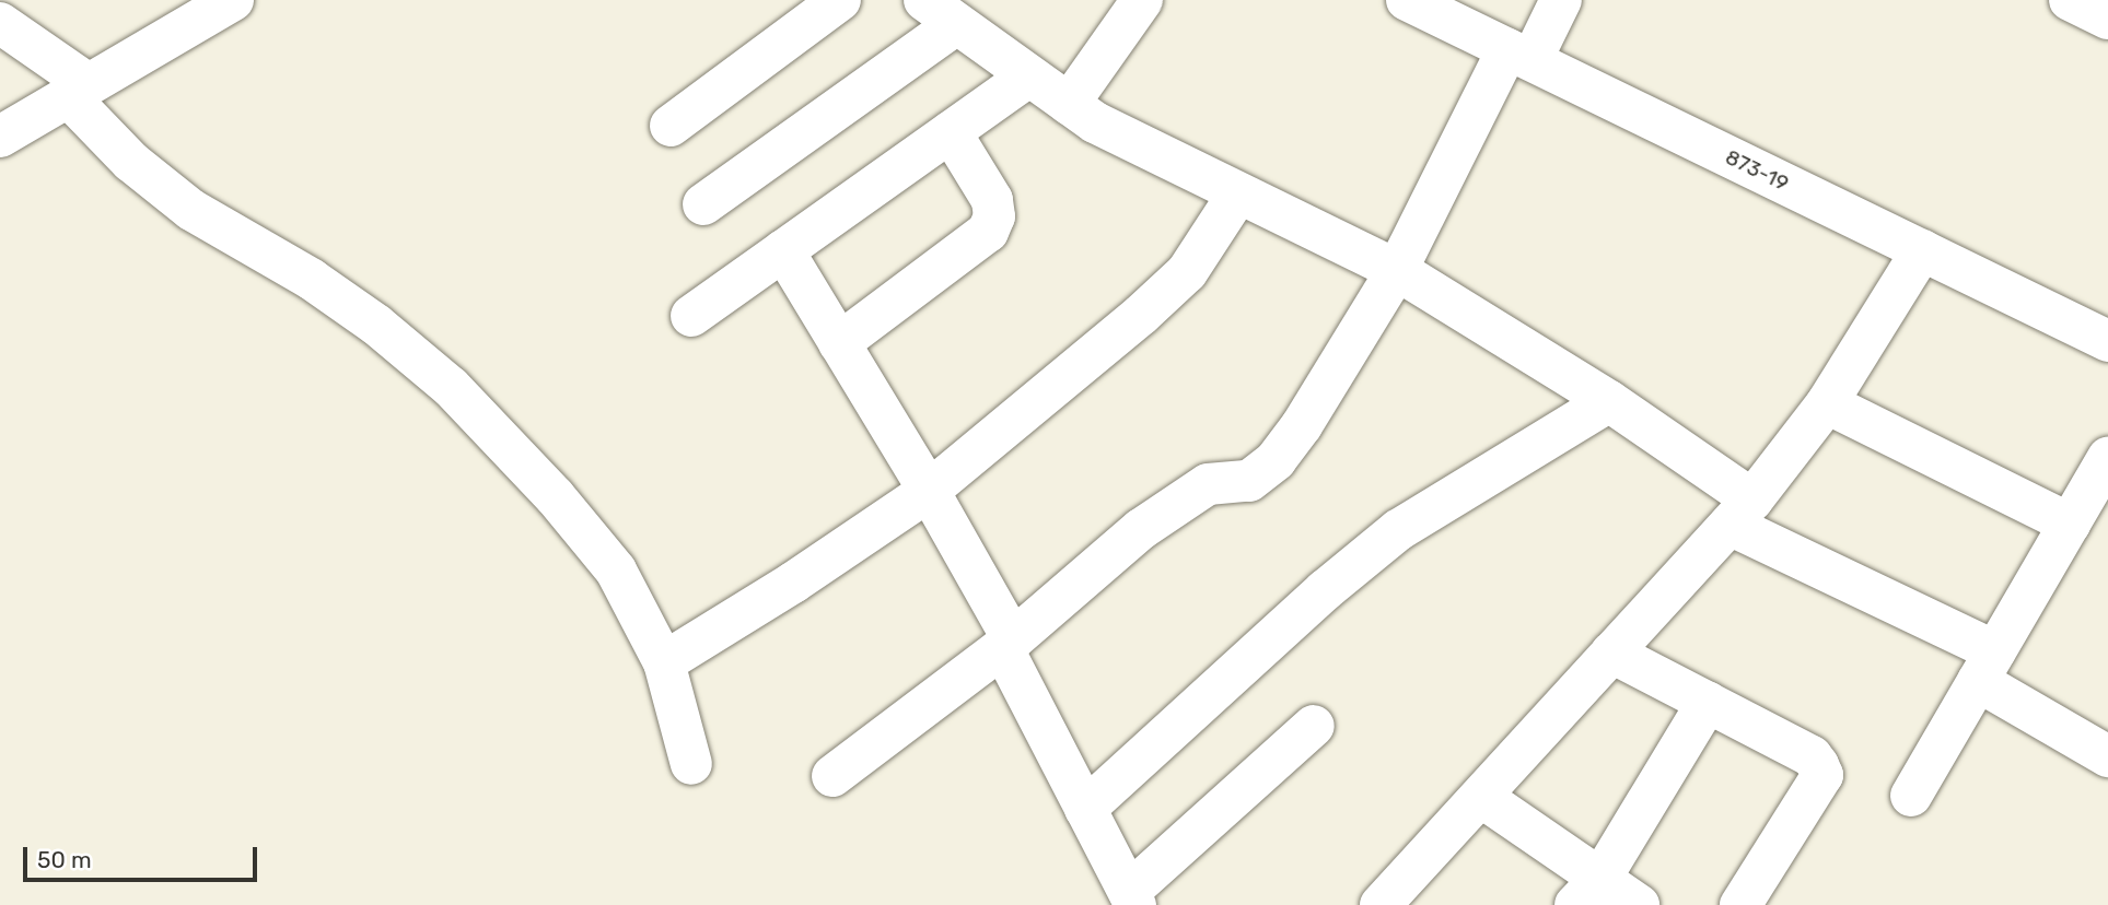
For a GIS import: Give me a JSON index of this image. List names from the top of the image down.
{
  "streets": {
    "street": ["873-19"]
  },
  "scale_bar": "50 m"
}
